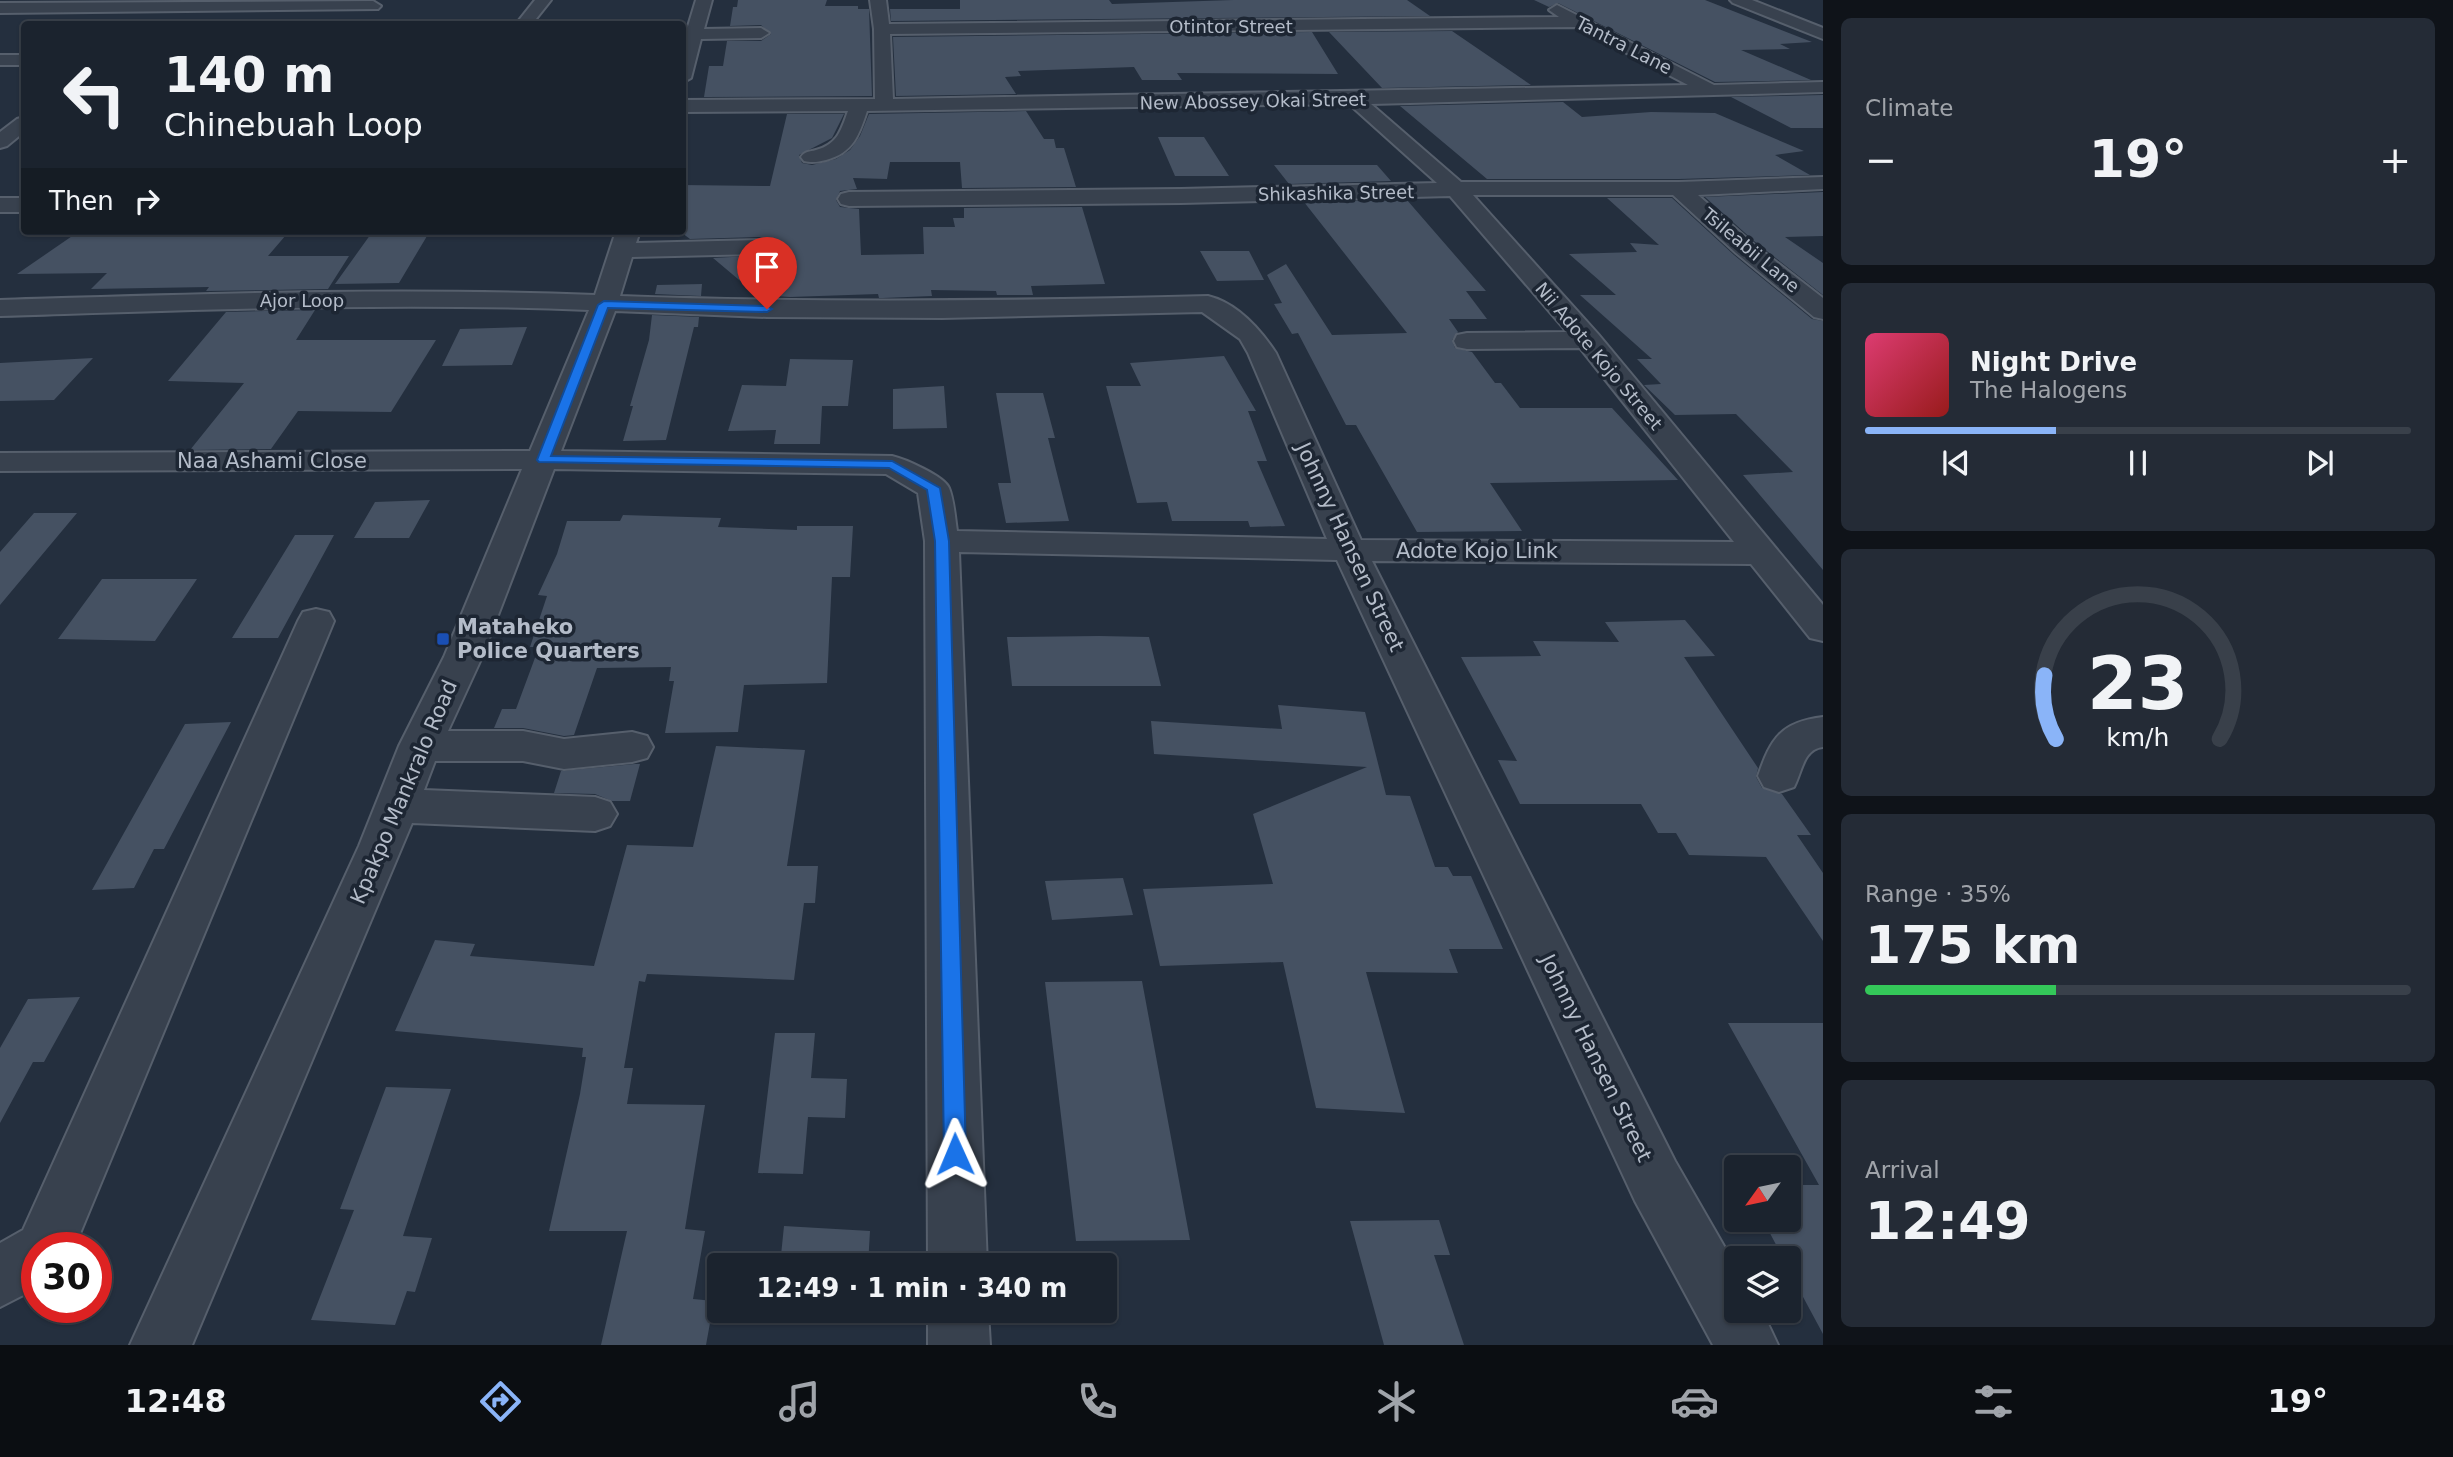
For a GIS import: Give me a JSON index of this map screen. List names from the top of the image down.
{
  "streets": {
    "street": [
      "Otintor Street",
      "Tantra Lane",
      "New Abossey Okai Street",
      "Shikashika Street",
      "Tsileabii Lane",
      "Ajor Loop",
      "Nii Adote Kojo Street",
      "Naa Ashami Close",
      "Johnny Hansen Street",
      "Adote Kojo Link",
      "Kpakpo Mankralo Road"
    ]
  },
  "crossings": [
    ["Otintor Street", "Tantra Lane"],
    ["Tantra Lane", "New Abossey Okai Street"],
    ["New Abossey Okai Street", "Nii Adote Kojo Street"],
    ["Shikashika Street", "Tsileabii Lane"],
    ["Shikashika Street", "Nii Adote Kojo Street"],
    ["Ajor Loop", "Johnny Hansen Street"],
    ["Ajor Loop", "Kpakpo Mankralo Road"],
    ["Nii Adote Kojo Street", "Adote Kojo Link"],
    ["Naa Ashami Close", "Adote Kojo Link"],
    ["Naa Ashami Close", "Kpakpo Mankralo Road"],
    ["Johnny Hansen Street", "Adote Kojo Link"],
    ["Johnny Hansen Street", "Kpakpo Mankralo Road"]
  ],
  "places": {
    "transit": ["Mataheko Police Quarters"]
  },
  "north": "bottom left",
  "page": {
    "tile": [
      "Climate",
      ["Range · 35%", "175 km"],
      ["Arrival", "12:49"]
    ],
    "turn": ["140 m", "Chinebuah Loop"],
    "heat": ["−", "19°", "+"],
    "then": "Then",
    "song": ["Night Drive", "The Halogens"],
    "limit": "30",
    "trip": "12:49 · 1 min · 340 m",
    "tabs": ["12:48", "19°"],
    "gauge": ["23", "km/h"]
  }
}
